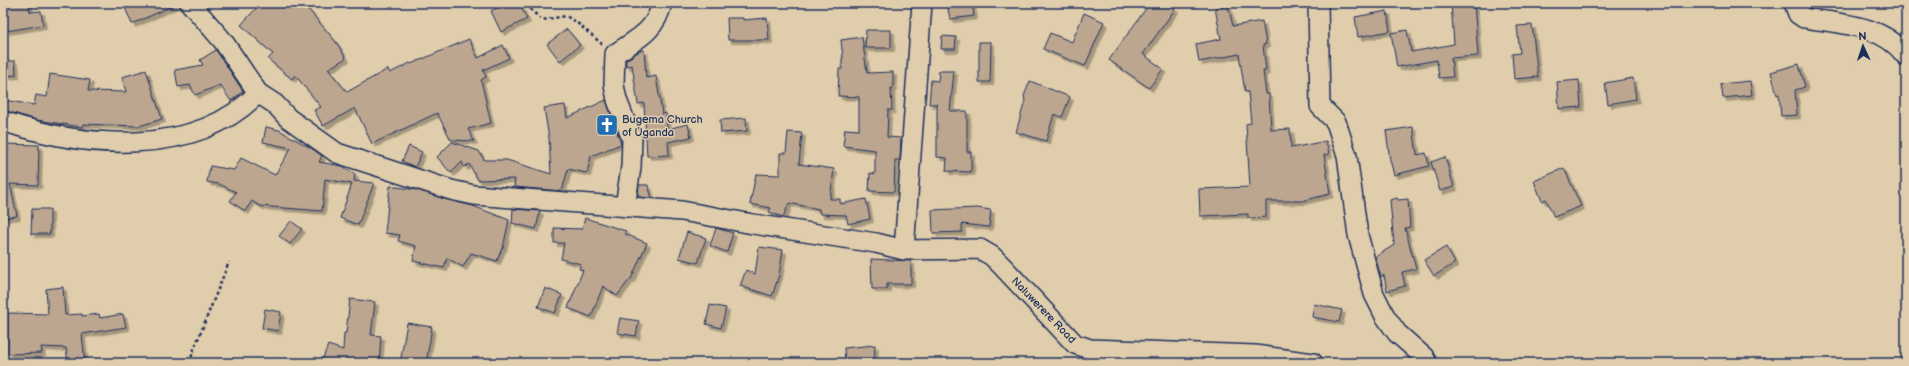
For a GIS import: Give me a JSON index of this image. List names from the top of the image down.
{
  "streets": {
    "street": ["Naluwerere Road"]
  },
  "places": {
    "church": ["Bugema Church of Uganda"]
  },
  "north": "top"
}
